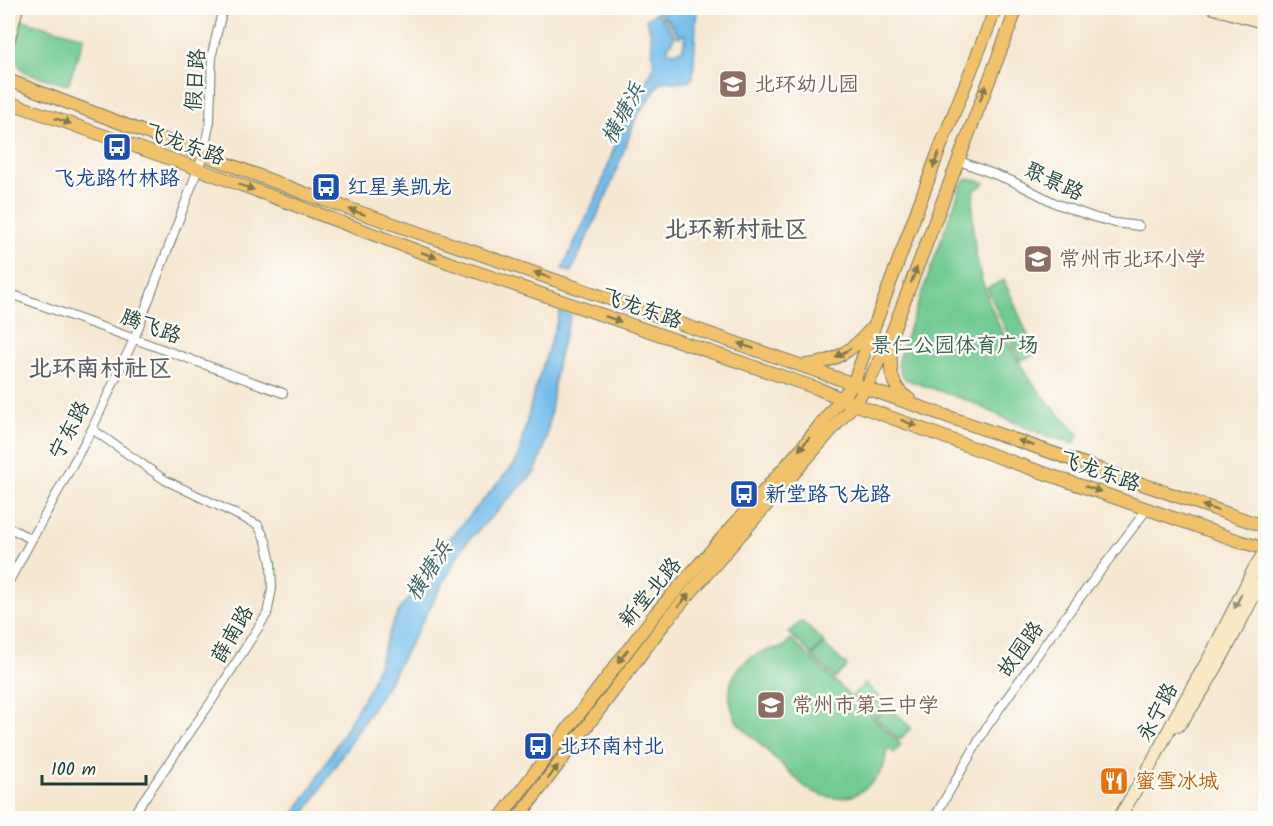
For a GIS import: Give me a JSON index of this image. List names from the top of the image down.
{
  "streets": {
    "main road": ["飞龙东路", "新堂北路", "永宁路"],
    "street": [
      "假日路",
      "聚景路",
      "腾飞路",
      "宁东路",
      "薛南路",
      "故园路"
    ]
  },
  "crossings": [
    ["假日路", "飞龙东路"],
    ["假日路", "宁东路"],
    ["飞龙东路", "宁东路"],
    ["飞龙东路", "新堂北路"],
    ["飞龙东路", "故园路"],
    ["飞龙东路", "永宁路"],
    ["腾飞路", "宁东路"],
    ["宁东路", "薛南路"]
  ],
  "districts": ["北环新村社区", "北环南村社区"],
  "water": ["横塘浜"],
  "parks": ["景仁公园体育广场"],
  "places": {
    "school or university": ["北环幼儿园", "常州市北环小学", "常州市第三中学"],
    "bus stop": [
      "飞龙路竹林路",
      "红星美凯龙",
      "新堂路飞龙路",
      "北环南村北"
    ],
    "restaurant": ["蜜雪冰城"]
  },
  "scale_bar": "100 m"
}
